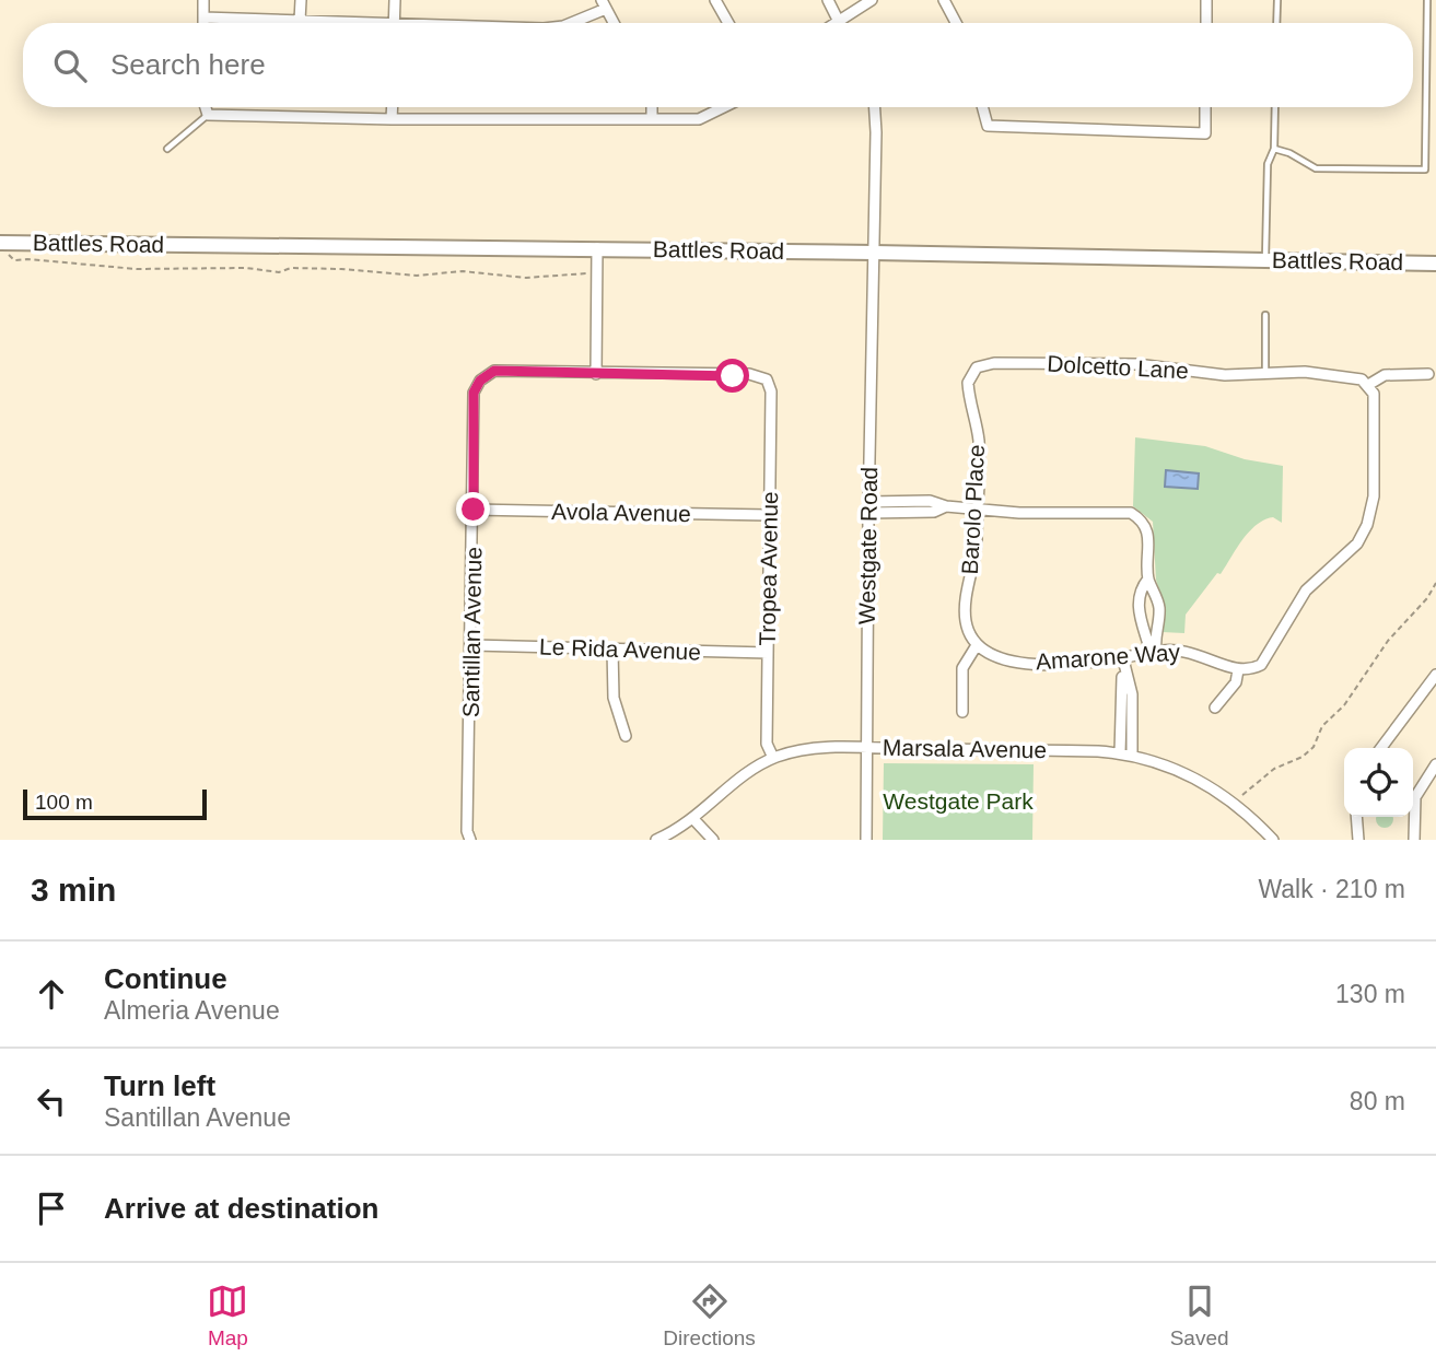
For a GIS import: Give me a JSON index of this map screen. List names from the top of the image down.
{
  "streets": {
    "street": [
      "Battles Road",
      "Dolcetto Lane",
      "Barolo Place",
      "Avola Avenue",
      "Westgate Road",
      "Tropea Avenue",
      "Santillan Avenue",
      "Le Rida Avenue",
      "Amarone Way",
      "Marsala Avenue"
    ]
  },
  "crossings": [
    ["Battles Road", "Westgate Road"],
    ["Dolcetto Lane", "Barolo Place"],
    ["Barolo Place", "Amarone Way"],
    ["Avola Avenue", "Tropea Avenue"],
    ["Avola Avenue", "Santillan Avenue"],
    ["Westgate Road", "Marsala Avenue"],
    ["Tropea Avenue", "Santillan Avenue"],
    ["Tropea Avenue", "Le Rida Avenue"],
    ["Tropea Avenue", "Marsala Avenue"],
    ["Santillan Avenue", "Le Rida Avenue"]
  ],
  "parks": ["Westgate Park"],
  "scale_bar": "100 m",
  "page": {
    "search": "Search here",
    "scale": "100 m",
    "heading": ["3 min", "Walk · 210 m"],
    "list": [
      ["Continue", "Almeria Avenue", "130 m"],
      ["Turn left", "Santillan Avenue", "80 m"],
      "Arrive at destination"
    ],
    "nav": ["Map", "Directions", "Saved"]
  }
}
